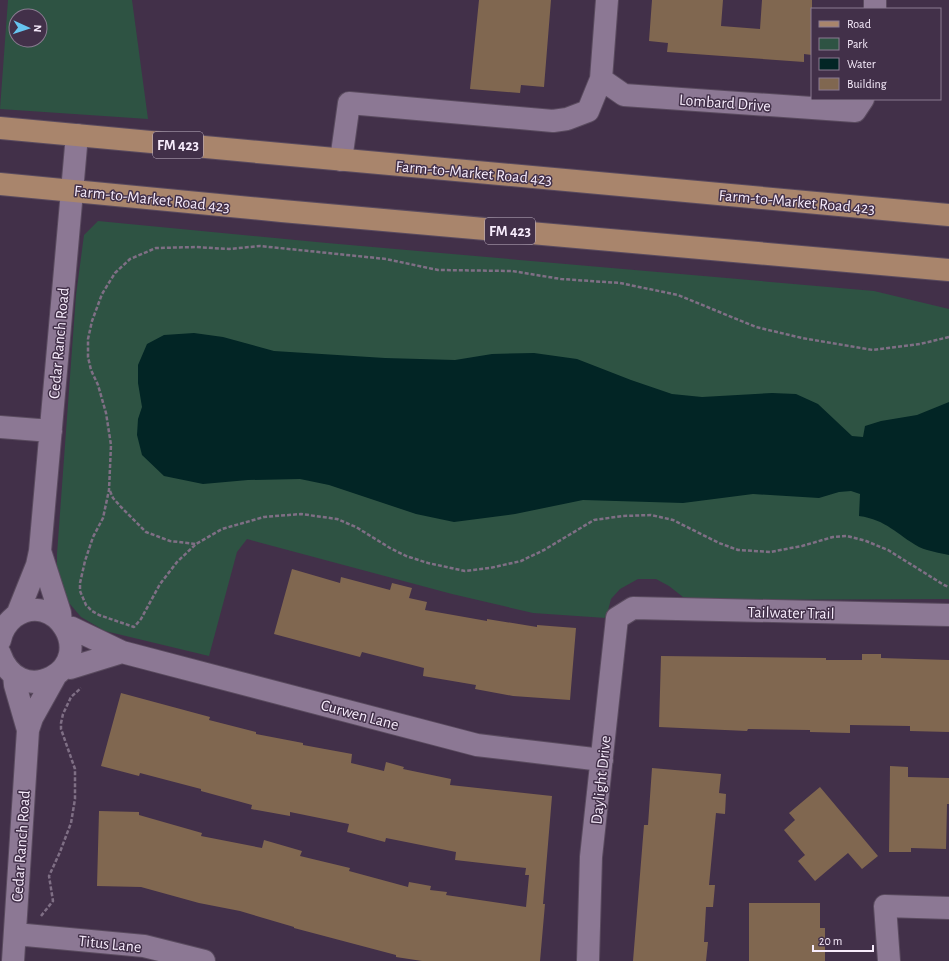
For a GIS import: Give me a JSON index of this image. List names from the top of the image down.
{
  "streets": {
    "main road": ["FM 423", "Farm-to-Market Road 423"],
    "street": [
      "Lombard Drive",
      "Cedar Ranch Road",
      "Tailwater Trail",
      "Curwen Lane",
      "Daylight Drive",
      "Titus Lane"
    ]
  },
  "crossings": [
    ["Farm-to-Market Road 423", "Cedar Ranch Road"],
    ["Cedar Ranch Road", "Curwen Lane"],
    ["Cedar Ranch Road", "Titus Lane"],
    ["Tailwater Trail", "Daylight Drive"],
    ["Curwen Lane", "Daylight Drive"]
  ],
  "legend": [
    "Road",
    "Park",
    "Water",
    "Building"
  ],
  "scale_bar": "20 m",
  "north": "right"
}
